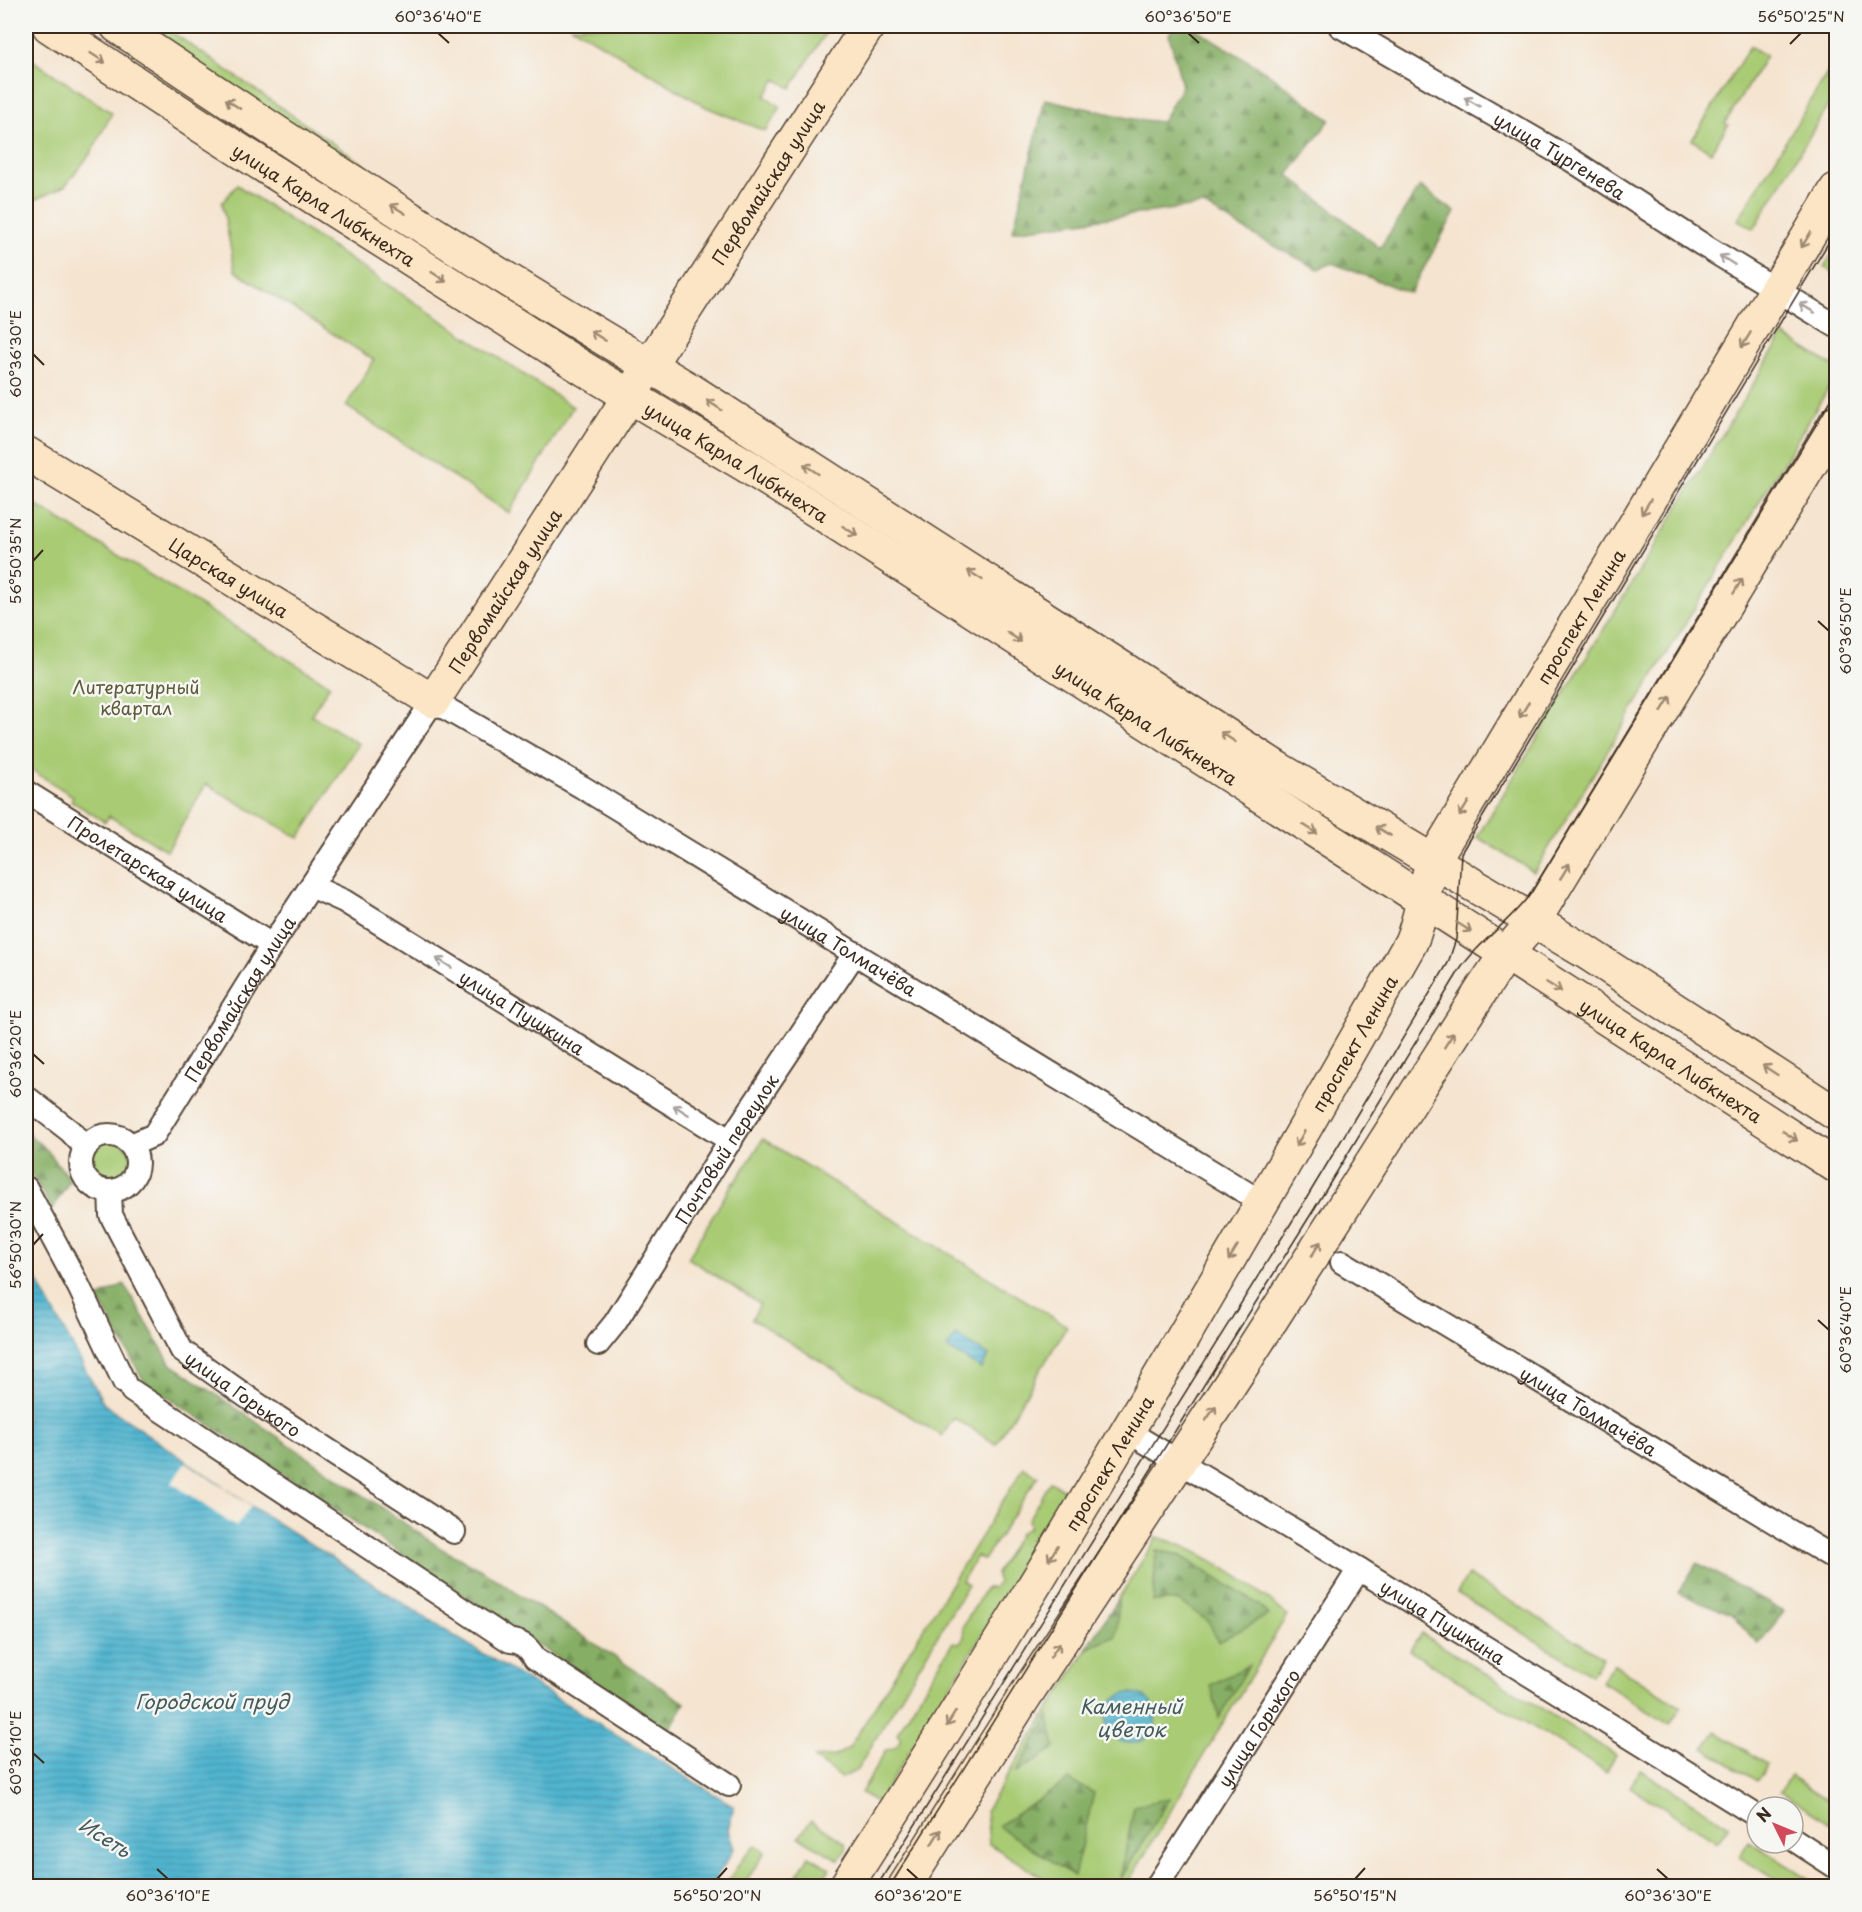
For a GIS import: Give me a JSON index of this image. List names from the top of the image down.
{
  "streets": {
    "main road": [
      "Первомайская улица",
      "улица Карла Либкнехта",
      "Царская улица",
      "проспект Ленина"
    ],
    "street": [
      "улица Тургенева",
      "Пролетарская улица",
      "улица Толмачёва",
      "улица Пушкина",
      "Почтовый переулок",
      "улица Горького"
    ]
  },
  "crossings": [
    ["улица Тургенева", "проспект Ленина"],
    ["Первомайская улица", "улица Карла Либкнехта"],
    ["Первомайская улица", "Царская улица"],
    ["Первомайская улица", "Пролетарская улица"],
    ["Первомайская улица", "улица Толмачёва"],
    ["Первомайская улица", "улица Пушкина"],
    ["Первомайская улица", "улица Горького"],
    ["улица Карла Либкнехта", "проспект Ленина"],
    ["Царская улица", "улица Толмачёва"],
    ["проспект Ленина", "улица Толмачёва"],
    ["проспект Ленина", "улица Пушкина"],
    ["улица Толмачёва", "Почтовый переулок"],
    ["улица Пушкина", "Почтовый переулок"],
    ["улица Пушкина", "улица Горького"]
  ],
  "one_way": ["улица Тургенева", "улица Пушкина"],
  "water": ["Городской пруд", "Каменный цветок", "Исеть"],
  "parks": ["Литературный квартал"],
  "north": "top left",
  "coordinates": [
    "60°36'40\"E",
    "60°36'50\"E",
    "56°50'25\"N",
    "60°36'30\"E",
    "56°50'35\"N",
    "60°36'20\"E",
    "56°50'30\"N",
    "60°36'10\"E",
    "56°50'20\"N",
    "56°50'15\"N"
  ]
}
